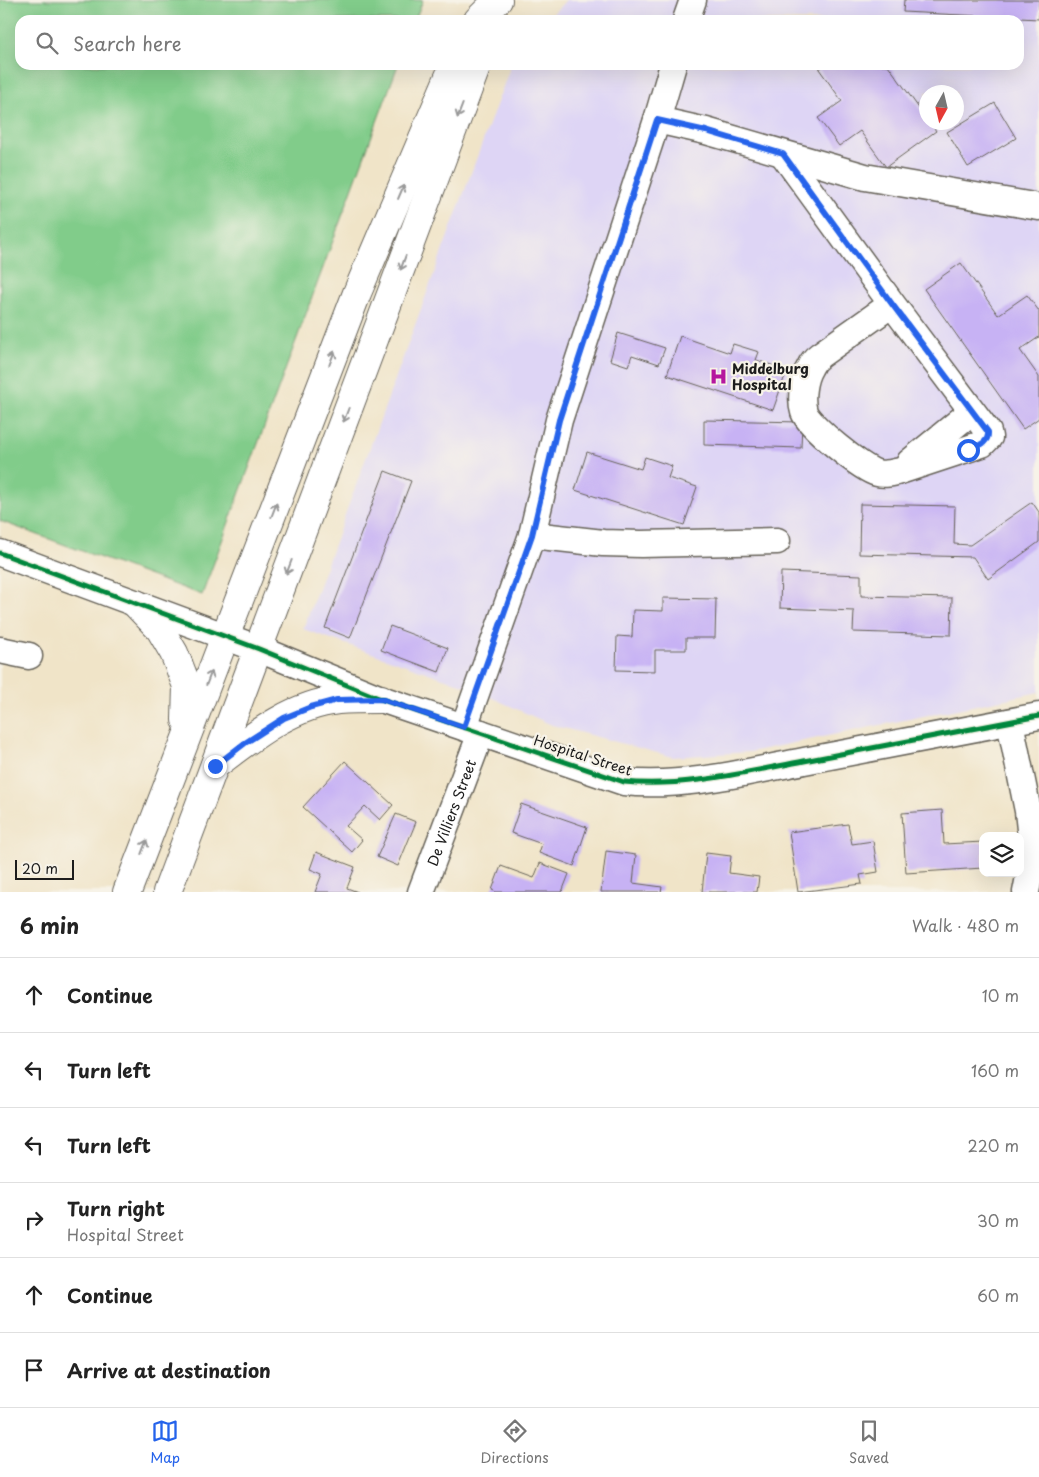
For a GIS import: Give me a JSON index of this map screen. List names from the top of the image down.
{
  "streets": {
    "street": ["Hospital Street", "De Villiers Street"]
  },
  "crossings": [
    ["Hospital Street", "De Villiers Street"]
  ],
  "places": {
    "hospital": ["Middelburg Hospital"]
  },
  "scale_bar": "20 m",
  "north": "bottom",
  "page": {
    "search": "Search here",
    "scale": "20 m",
    "heading": ["6 min", "Walk · 480 m"],
    "list": [
      ["Continue", "10 m"],
      ["Turn left", "160 m"],
      ["Turn left", "220 m"],
      ["Turn right", "Hospital Street", "30 m"],
      ["Continue", "60 m"],
      "Arrive at destination"
    ],
    "nav": ["Map", "Directions", "Saved"]
  }
}
